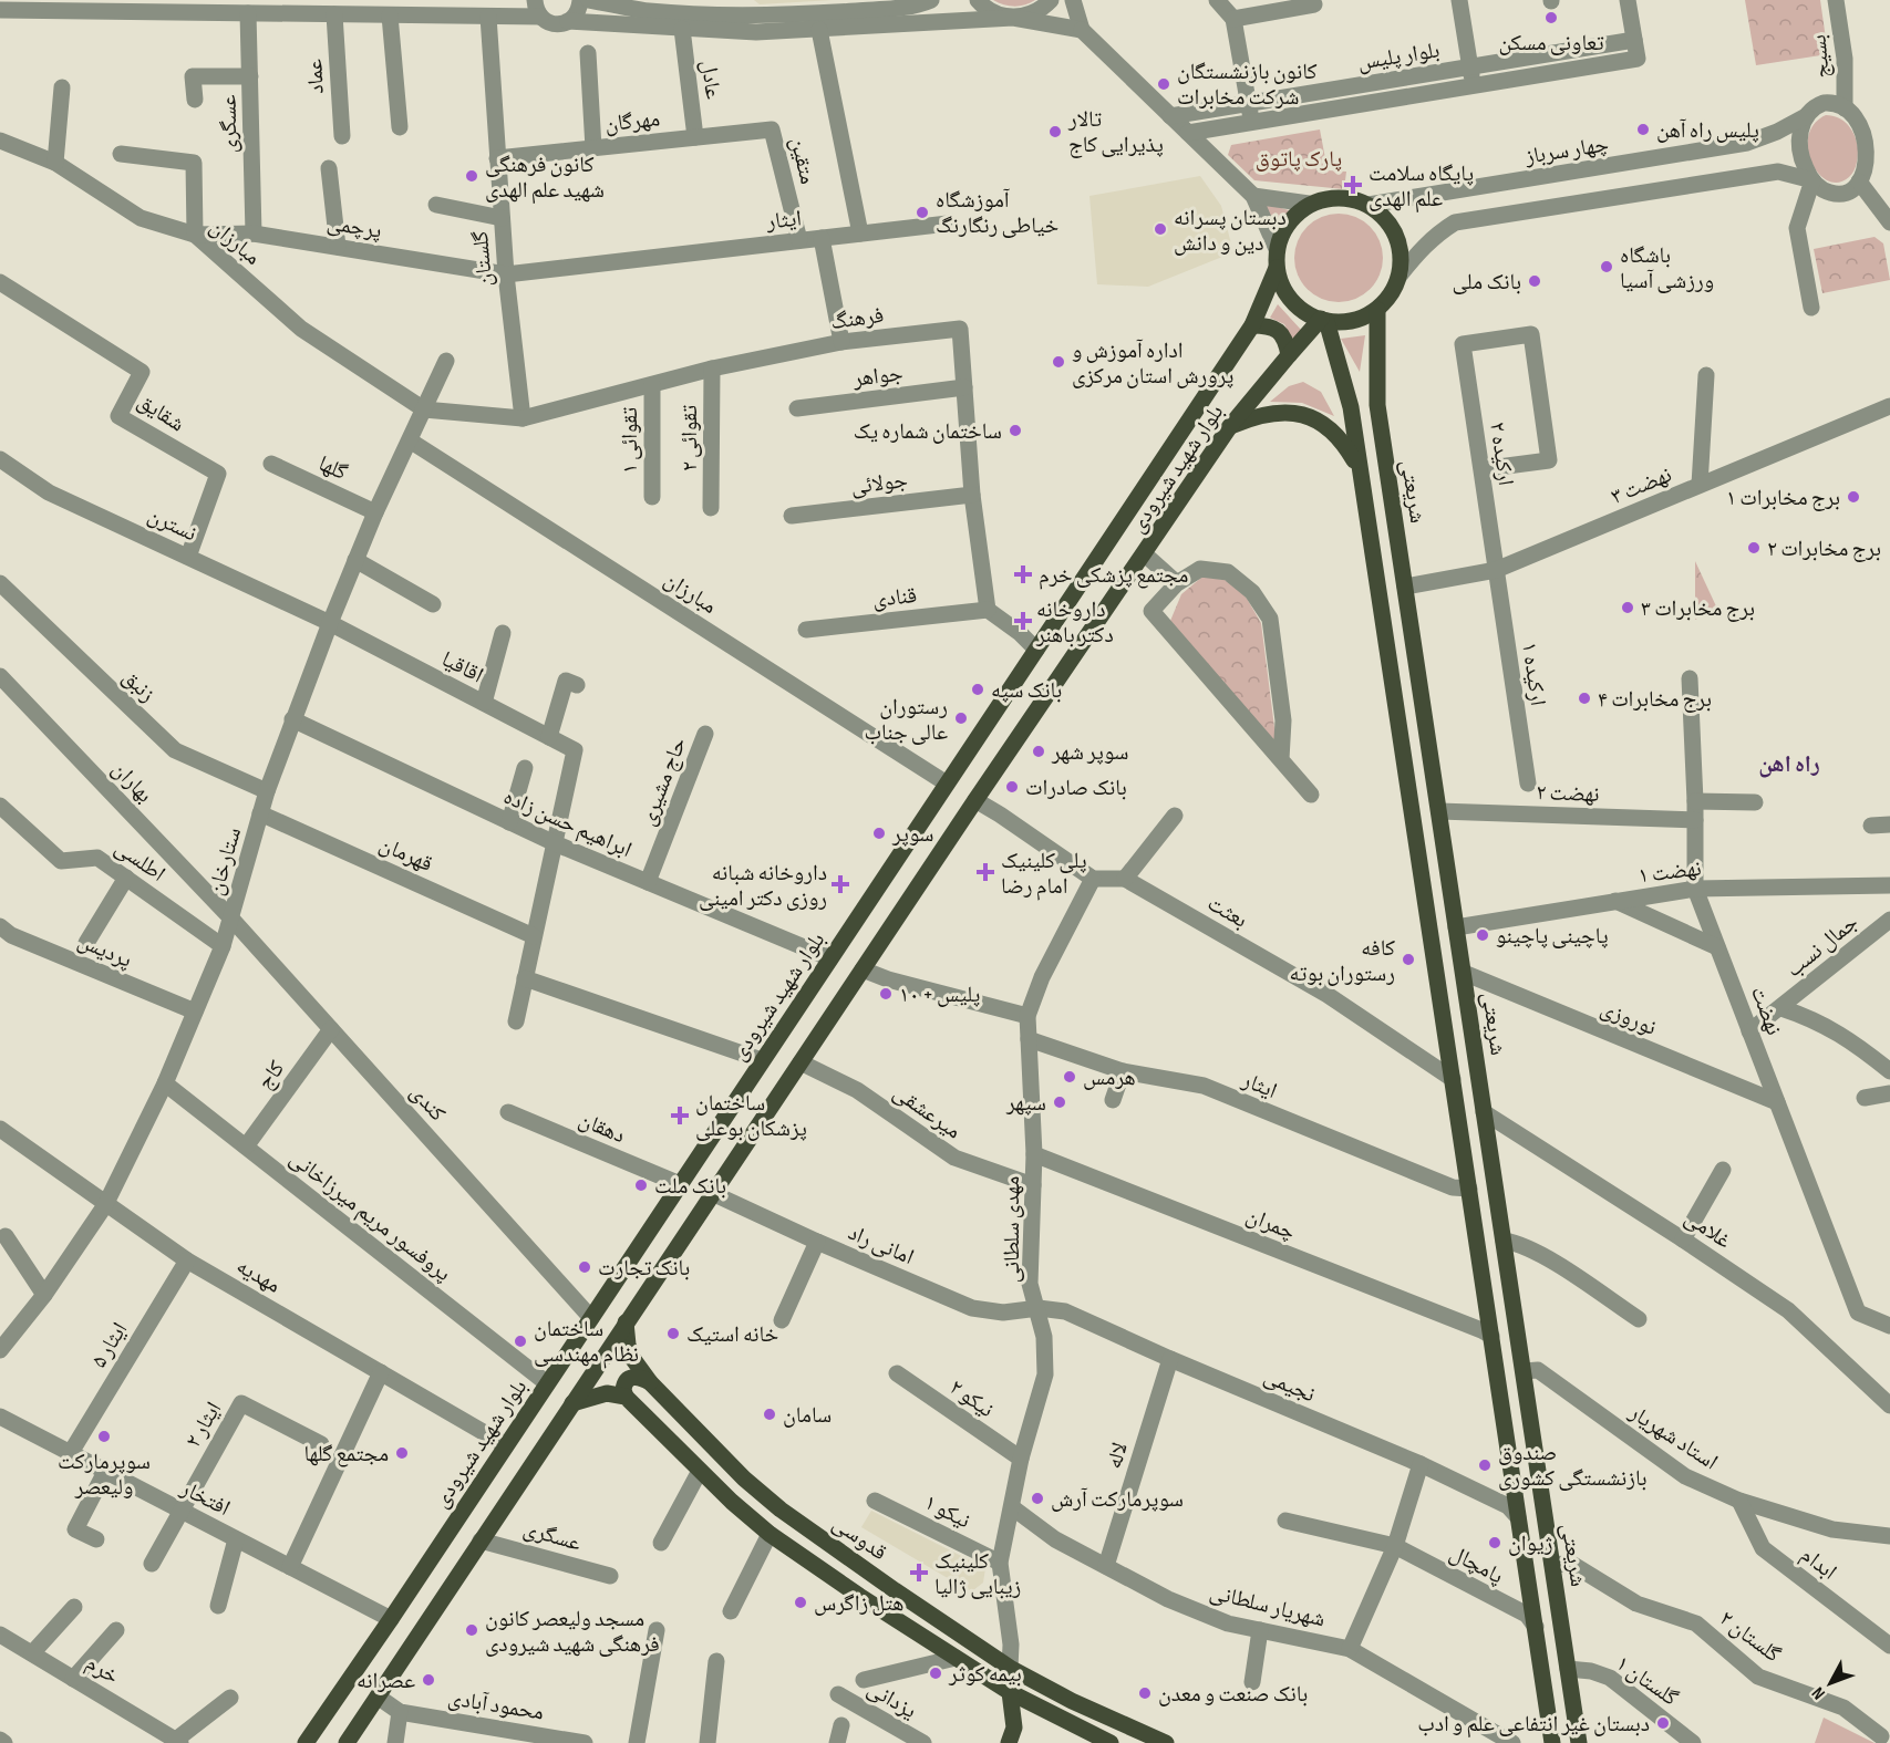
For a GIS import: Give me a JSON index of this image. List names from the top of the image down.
{
  "streets": {
    "main road": ["بلوار شهید شیرودی", "شریعتی", "قدوسی"],
    "street": [
      "بلوار پلیس",
      "بسیج",
      "عماد",
      "عادل",
      "مهرگان",
      "عسگری",
      "چهار سرباز",
      "متقین",
      "ایثار",
      "پرچمی",
      "مبارزان",
      "گلستان",
      "فرهنگ",
      "جواهر",
      "شقایق",
      "تقوائی ۲",
      "تقوائی ۱",
      "ارکیده ۲",
      "گلها",
      "جولائی",
      "نهضت ۳",
      "نسترن",
      "قنادی",
      "اقاقیا",
      "ارکیده ۱",
      "زنبق",
      "بهاران",
      "حاج مشیری",
      "نهضت ۲",
      "ابراهیم حسن زاده",
      "قهرمان",
      "اطلسی",
      "ستارخان",
      "نهضت ۱",
      "بعثت",
      "جمال نسب",
      "پردیس",
      "نهضت",
      "نوروزی",
      "کاج",
      "کندی",
      "میرعشقی",
      "دهقان",
      "پروفسور مریم میرزاخانی",
      "چمران",
      "غلامی",
      "مهدی سلطانی",
      "امانی راد",
      "مهدیه",
      "ایثار ۵",
      "نجیمی",
      "نیکو ۲",
      "ایثار ۲",
      "استاد شهریار",
      "لاله",
      "افتخار",
      "نیکو ۱",
      "ابدام",
      "پامچال",
      "شهریار سلطانی",
      "گلستان ۲",
      "خرم",
      "گلستان ۱",
      "یزدانی",
      "محمود آبادی"
    ]
  },
  "crossings": [
    ["بسیج", "چهار سرباز"],
    ["عادل", "مهرگان"],
    ["مهرگان", "متقین"],
    ["مهرگان", "گلستان"],
    ["عسگری", "پرچمی"],
    ["عسگری", "بلوار شهید شیرودی"],
    ["چهار سرباز", "بلوار شهید شیرودی"],
    ["چهار سرباز", "شریعتی"],
    ["متقین", "ایثار"],
    ["ایثار", "پرچمی"],
    ["ایثار", "گلستان"],
    ["ایثار", "مهدی سلطانی"],
    ["پرچمی", "مبارزان"],
    ["پرچمی", "گلستان"],
    ["مبارزان", "فرهنگ"],
    ["مبارزان", "بلوار شهید شیرودی"],
    ["مبارزان", "ستارخان"],
    ["گلستان", "فرهنگ"],
    ["فرهنگ", "جواهر"],
    ["فرهنگ", "تقوائی ۲"],
    ["فرهنگ", "تقوائی ۱"],
    ["فرهنگ", "جولائی"],
    ["فرهنگ", "قنادی"],
    ["فرهنگ", "ستارخان"],
    ["شقایق", "نسترن"],
    ["ارکیده ۲", "نهضت ۳"],
    ["ارکیده ۲", "ارکیده ۱"],
    ["گلها", "ستارخان"],
    ["بلوار شهید شیرودی", "شریعتی"],
    ["بلوار شهید شیرودی", "ابراهیم حسن زاده"],
    ["بلوار شهید شیرودی", "کندی"],
    ["بلوار شهید شیرودی", "میرعشقی"],
    ["بلوار شهید شیرودی", "دهقان"],
    ["بلوار شهید شیرودی", "پروفسور مریم میرزاخانی"],
    ["بلوار شهید شیرودی", "امانی راد"],
    ["بلوار شهید شیرودی", "مهدیه"],
    ["بلوار شهید شیرودی", "افتخار"],
    ["بلوار شهید شیرودی", "قدوسی"],
    ["نهضت ۳", "شریعتی"],
    ["نهضت ۳", "ارکیده ۱"],
    ["شریعتی", "نهضت ۲"],
    ["شریعتی", "نهضت ۱"],
    ["شریعتی", "نوروزی"],
    ["شریعتی", "غلامی"],
    ["شریعتی", "استاد شهریار"],
    ["شریعتی", "گلستان ۲"],
    ["شریعتی", "گلستان ۱"],
    ["نسترن", "اقاقیا"],
    ["نسترن", "ستارخان"],
    ["اقاقیا", "ابراهیم حسن زاده"],
    ["اقاقیا", "ستارخان"],
    ["زنبق", "ستارخان"],
    ["بهاران", "ستارخان"],
    ["بهاران", "کندی"],
    ["حاج مشیری", "ابراهیم حسن زاده"],
    ["نهضت ۲", "نهضت"],
    ["ابراهیم حسن زاده", "ستارخان"],
    ["قهرمان", "ستارخان"],
    ["اطلسی", "ستارخان"],
    ["ستارخان", "پردیس"],
    ["ستارخان", "کندی"],
    ["ستارخان", "پروفسور مریم میرزاخانی"],
    ["ستارخان", "مهدیه"],
    ["نهضت ۱", "نهضت"],
    ["بعثت", "مهدی سلطانی"],
    ["جمال نسب", "نهضت"],
    ["نهضت", "نوروزی"],
    ["کاج", "کندی"],
    ["کاج", "پروفسور مریم میرزاخانی"],
    ["میرعشقی", "مهدی سلطانی"],
    ["چمران", "مهدی سلطانی"],
    ["مهدی سلطانی", "امانی راد"],
    ["مهدی سلطانی", "نجیمی"],
    ["مهدی سلطانی", "نیکو ۲"],
    ["مهدی سلطانی", "نیکو ۱"],
    ["مهدی سلطانی", "قدوسی"],
    ["مهدی سلطانی", "شهریار سلطانی"],
    ["امانی راد", "نجیمی"],
    ["مهدیه", "ایثار ۵"],
    ["ایثار ۵", "افتخار"],
    ["نجیمی", "لاله"],
    ["ایثار ۲", "افتخار"],
    ["استاد شهریار", "ابدام"],
    ["لاله", "شهریار سلطانی"]
  ],
  "districts": ["راه اهن"],
  "parks": ["پارک پاتوق"],
  "places": {
    "other": [
      "تعاونی مسکن",
      "کانون بازنشستگان شرکت مخابرات",
      "پلیس راه آهن",
      "تالار پذیرایی کاج",
      "کانون فرهنگی شهید علم الهدی",
      "آموزشگاه خیاطی رنگارنگ",
      "دبستان پسرانه دین و دانش",
      "باشگاه ورزشی آسیا",
      "بانک ملی",
      "اداره آموزش و پرورش استان مرکزی",
      "ساختمان شماره یک",
      "برج مخابرات ۱",
      "برج مخابرات ۲",
      "برج مخابرات ۳",
      "بانک سپه",
      "برج مخابرات ۴",
      "رستوران عالی جناب",
      "سوپر شهر",
      "بانک صادرات",
      "سوپر",
      "پاچینی پاچینو",
      "کافه رستوران بوته",
      "پلیس + ۱۰",
      "هرمس",
      "سپهر",
      "بانک ملت",
      "بانک تجارت",
      "خانه استیک",
      "ساختمان نظام مهندسی",
      "سامان",
      "سوپرمارکت ولیعصر",
      "مجتمع گلها",
      "صندوق بازنشستگی کشوری",
      "سوپرمارکت آرش",
      "ژیوان",
      "هتل زاگرس",
      "مسجد ولیعصر کانون فرهنگی شهید شیرودی",
      "بیمه کوثر",
      "عصرانه",
      "بانک صنعت و معدن",
      "دبستان غیر انتفاعی علم و ادب"
    ],
    "health": [
      "پایگاه سلامت علم الهدی",
      "مجتمع پزشکی خرم",
      "داروخانه دکتر باهنر",
      "پلی کلینیک امام رضا",
      "داروخانه شبانه روزی دکتر امینی",
      "ساختمان پزشکان بوعلی",
      "کلینیک زیبایی ژالیا"
    ]
  },
  "north": "bottom left"
}
